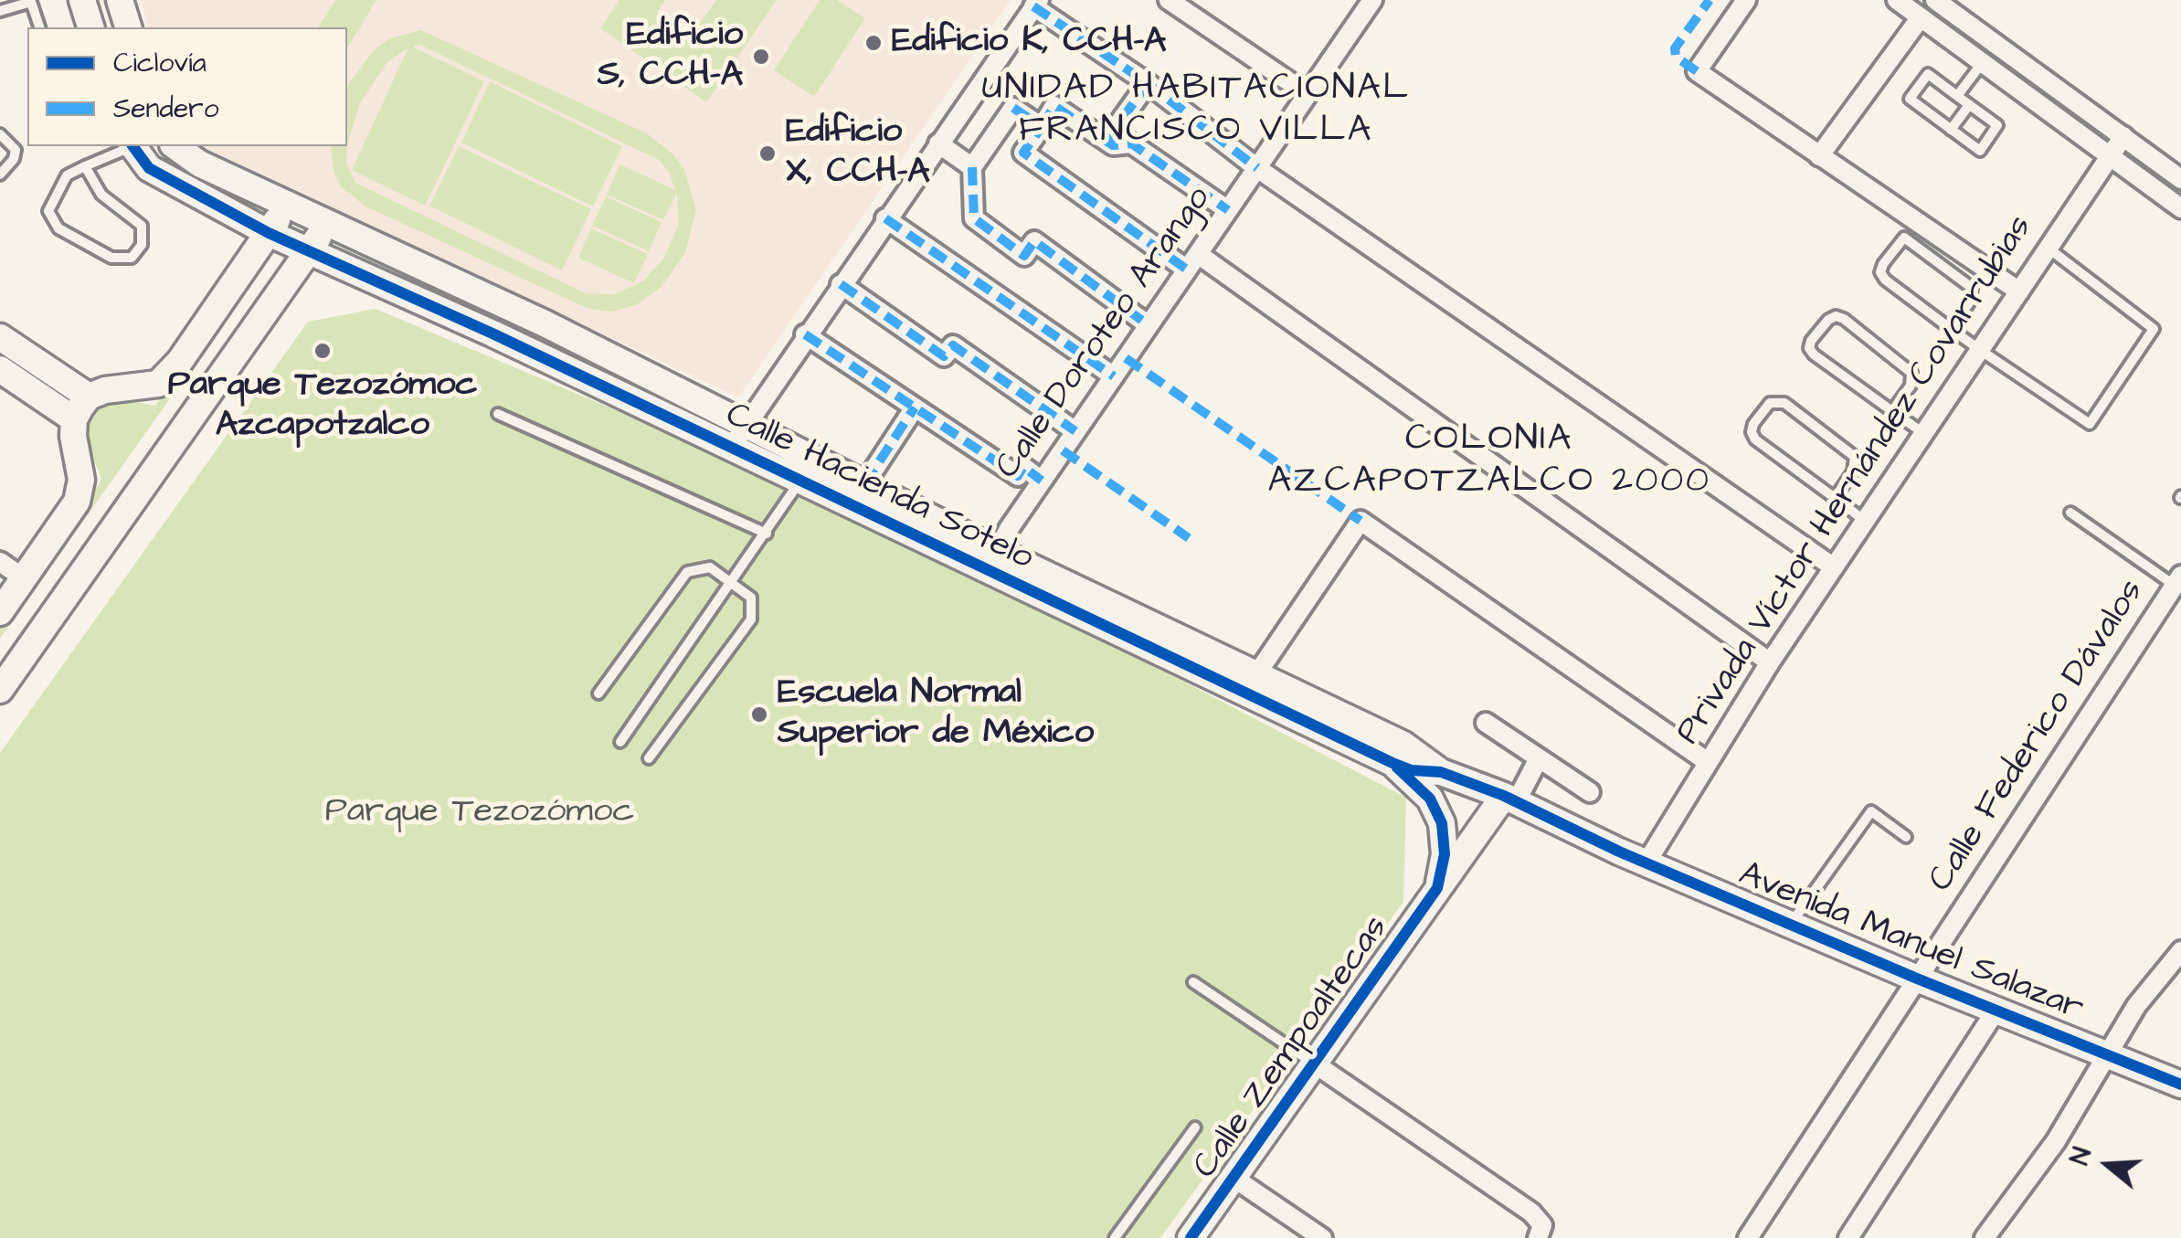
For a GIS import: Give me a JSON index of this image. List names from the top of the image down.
{
  "streets": {
    "street": [
      "Calle Doroteo Arango",
      "Privada Víctor Hernández Covarrubias",
      "Calle Hacienda Sotelo",
      "Calle Federico Dávalos",
      "Avenida Manuel Salazar",
      "Calle Zempoaltecas"
    ]
  },
  "crossings": [
    ["Calle Doroteo Arango", "Calle Hacienda Sotelo"],
    ["Privada Víctor Hernández Covarrubias", "Avenida Manuel Salazar"],
    ["Calle Hacienda Sotelo", "Avenida Manuel Salazar"],
    ["Calle Hacienda Sotelo", "Calle Zempoaltecas"],
    ["Calle Federico Dávalos", "Avenida Manuel Salazar"]
  ],
  "districts": ["UNIDAD HABITACIONAL FRANCISCO VILLA", "COLONIA AZCAPOTZALCO 2000"],
  "parks": ["Parque Tezozómoc"],
  "places": [
    "Edificio K, CCH-A",
    "Edificio S, CCH-A",
    "Edificio X, CCH-A",
    "Parque Tezozómoc Azcapotzalco",
    "Escuela Normal Superior de México"
  ],
  "legend": ["Ciclovía", "Sendero"],
  "north": "left"
}
